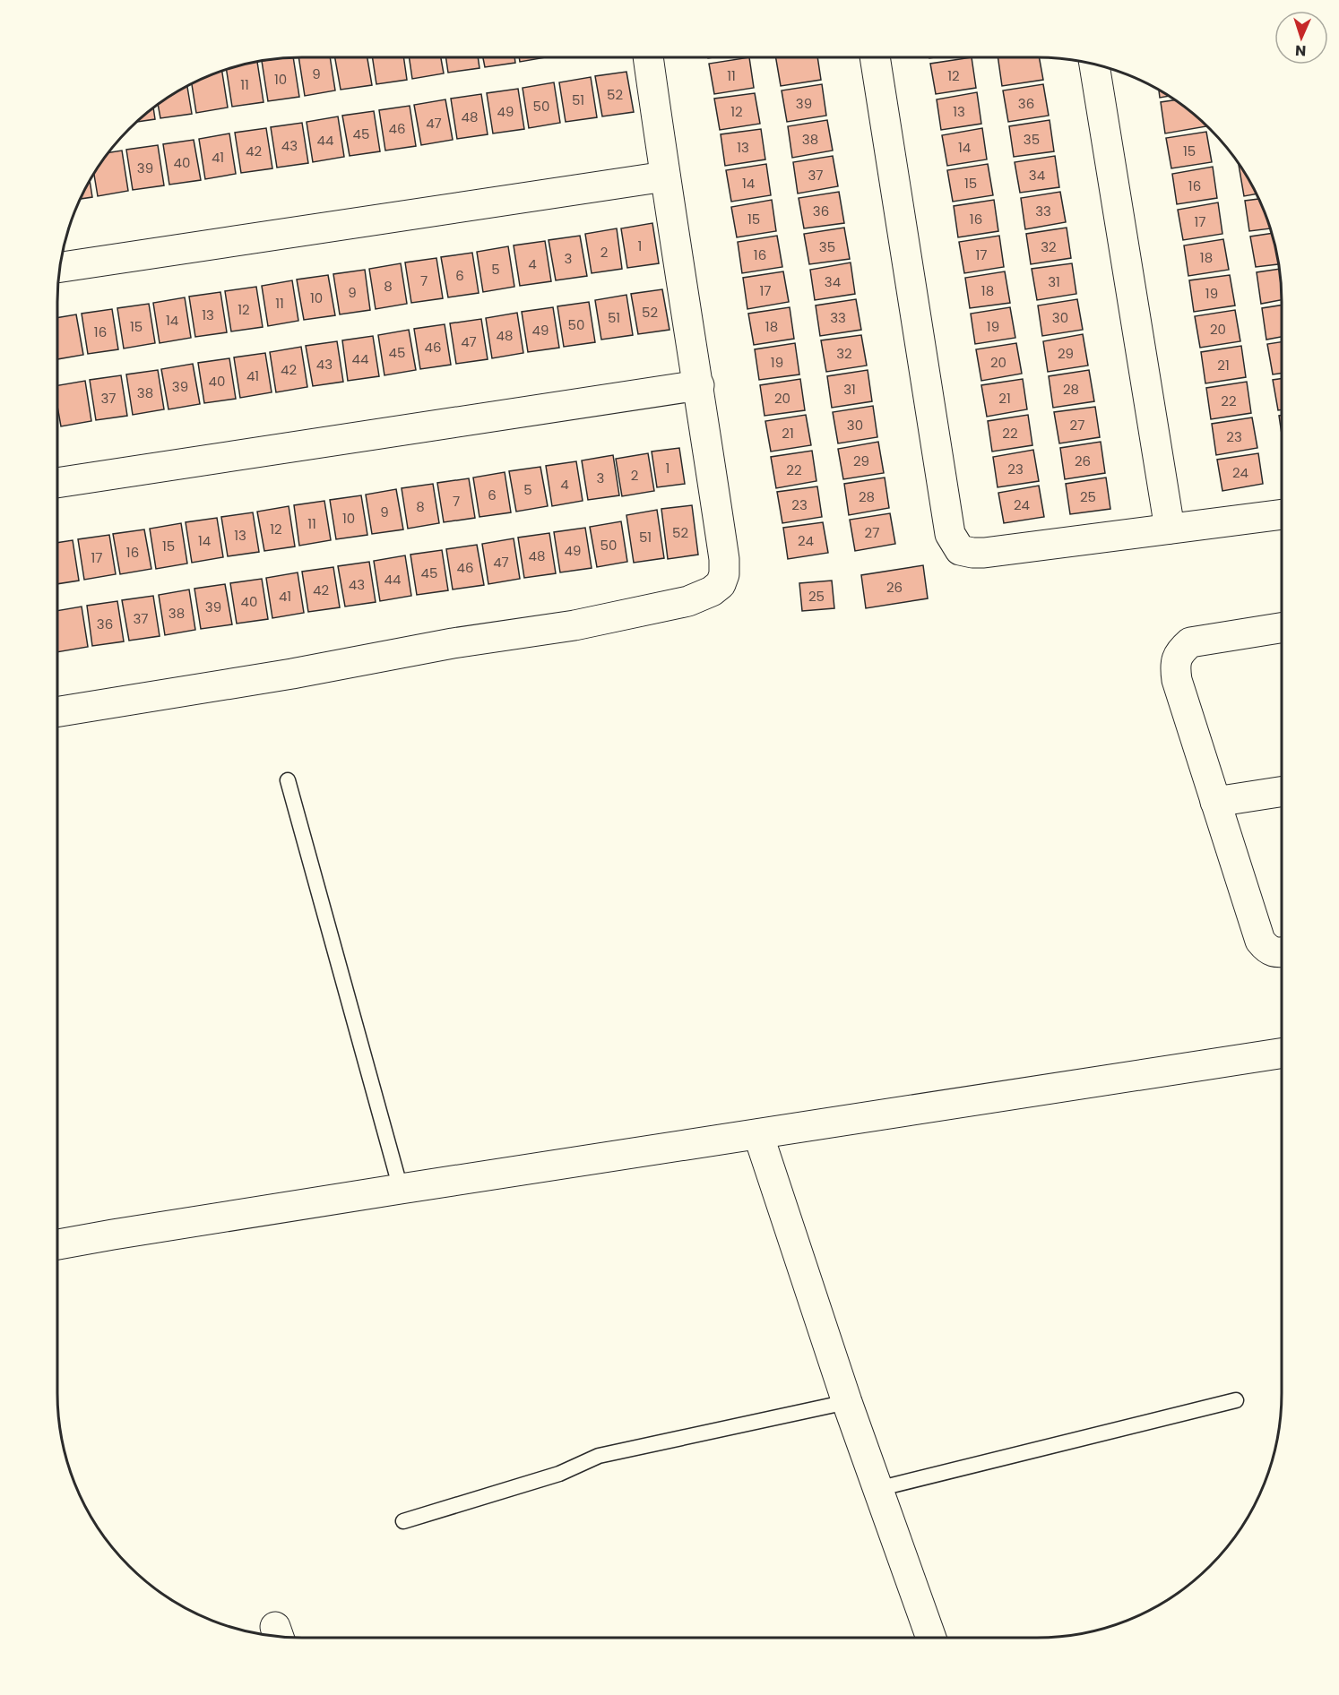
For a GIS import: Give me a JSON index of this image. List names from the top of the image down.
{
  "house_numbers": [
    "9",
    "11",
    "12",
    "10",
    "11",
    "52",
    "51",
    "39",
    "36",
    "50",
    "49",
    "12",
    "13",
    "48",
    "47",
    "46",
    "45",
    "38",
    "35",
    "44",
    "43",
    "13",
    "14",
    "42",
    "15",
    "41",
    "40",
    "39",
    "37",
    "34",
    "14",
    "15",
    "16",
    "36",
    "33",
    "15",
    "16",
    "17",
    "1",
    "35",
    "32",
    "2",
    "16",
    "17",
    "18",
    "3",
    "4",
    "5",
    "6",
    "7",
    "34",
    "31",
    "8",
    "17",
    "18",
    "9",
    "19",
    "10",
    "11",
    "12",
    "52",
    "13",
    "51",
    "33",
    "30",
    "14",
    "50",
    "15",
    "18",
    "19",
    "20",
    "49",
    "16",
    "48",
    "47",
    "46",
    "45",
    "32",
    "29",
    "44",
    "19",
    "20",
    "43",
    "21",
    "42",
    "41",
    "40",
    "39",
    "31",
    "28",
    "38",
    "37",
    "20",
    "21",
    "22",
    "30",
    "27",
    "21",
    "22",
    "23",
    "29",
    "26",
    "1",
    "23",
    "22",
    "24",
    "2",
    "3",
    "4",
    "5",
    "6",
    "28",
    "25",
    "7",
    "23",
    "24",
    "8",
    "9",
    "10",
    "11",
    "12",
    "52",
    "27",
    "13",
    "51",
    "14",
    "24",
    "50",
    "15",
    "49",
    "16",
    "48",
    "17",
    "47",
    "46",
    "45",
    "44",
    "43",
    "26",
    "42",
    "41",
    "25",
    "40",
    "39",
    "38",
    "37",
    "36"
  ],
  "north": "bottom"
}
